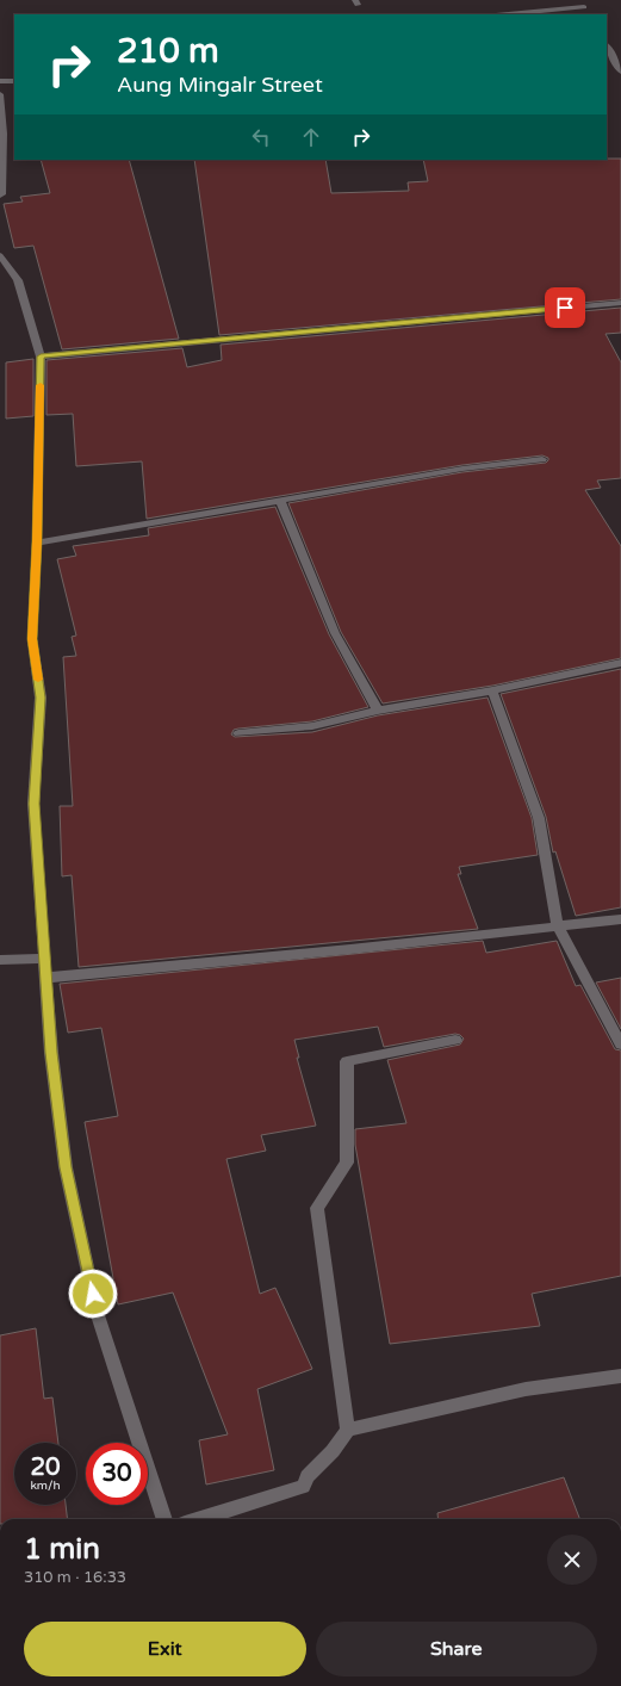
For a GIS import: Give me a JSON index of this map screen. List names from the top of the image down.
{
  "page": {
    "turn": ["210 m", "Aung Mingalr Street"],
    "speed": "20 km/h",
    "limit": "30",
    "heading": ["1 min", "310 m · 16:33"],
    "buttons": ["Exit", "Share"]
  }
}
